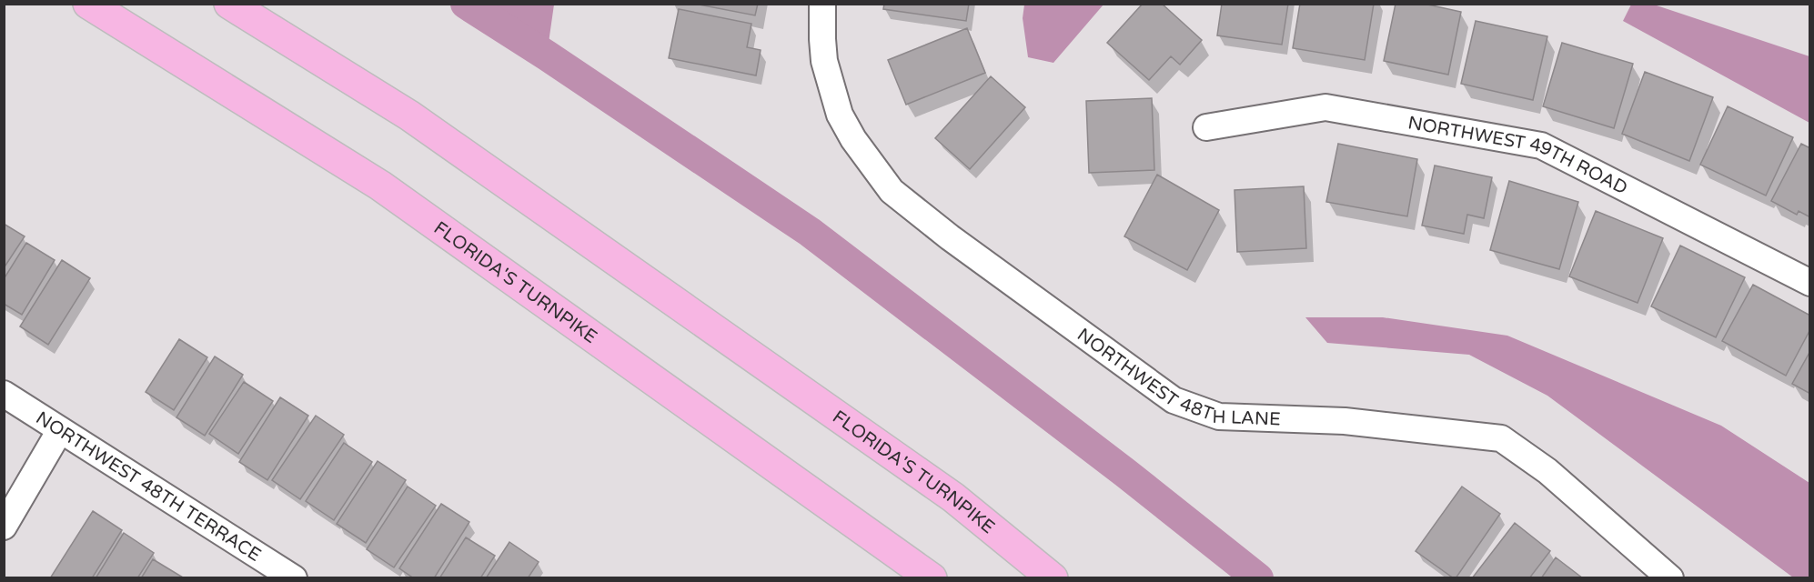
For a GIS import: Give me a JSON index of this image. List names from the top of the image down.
{
  "streets": {
    "highway": ["FLORIDA'S TURNPIKE"],
    "street": ["NORTHWEST 49TH ROAD", "NORTHWEST 48TH LANE", "NORTHWEST 48TH TERRACE"]
  }
}
